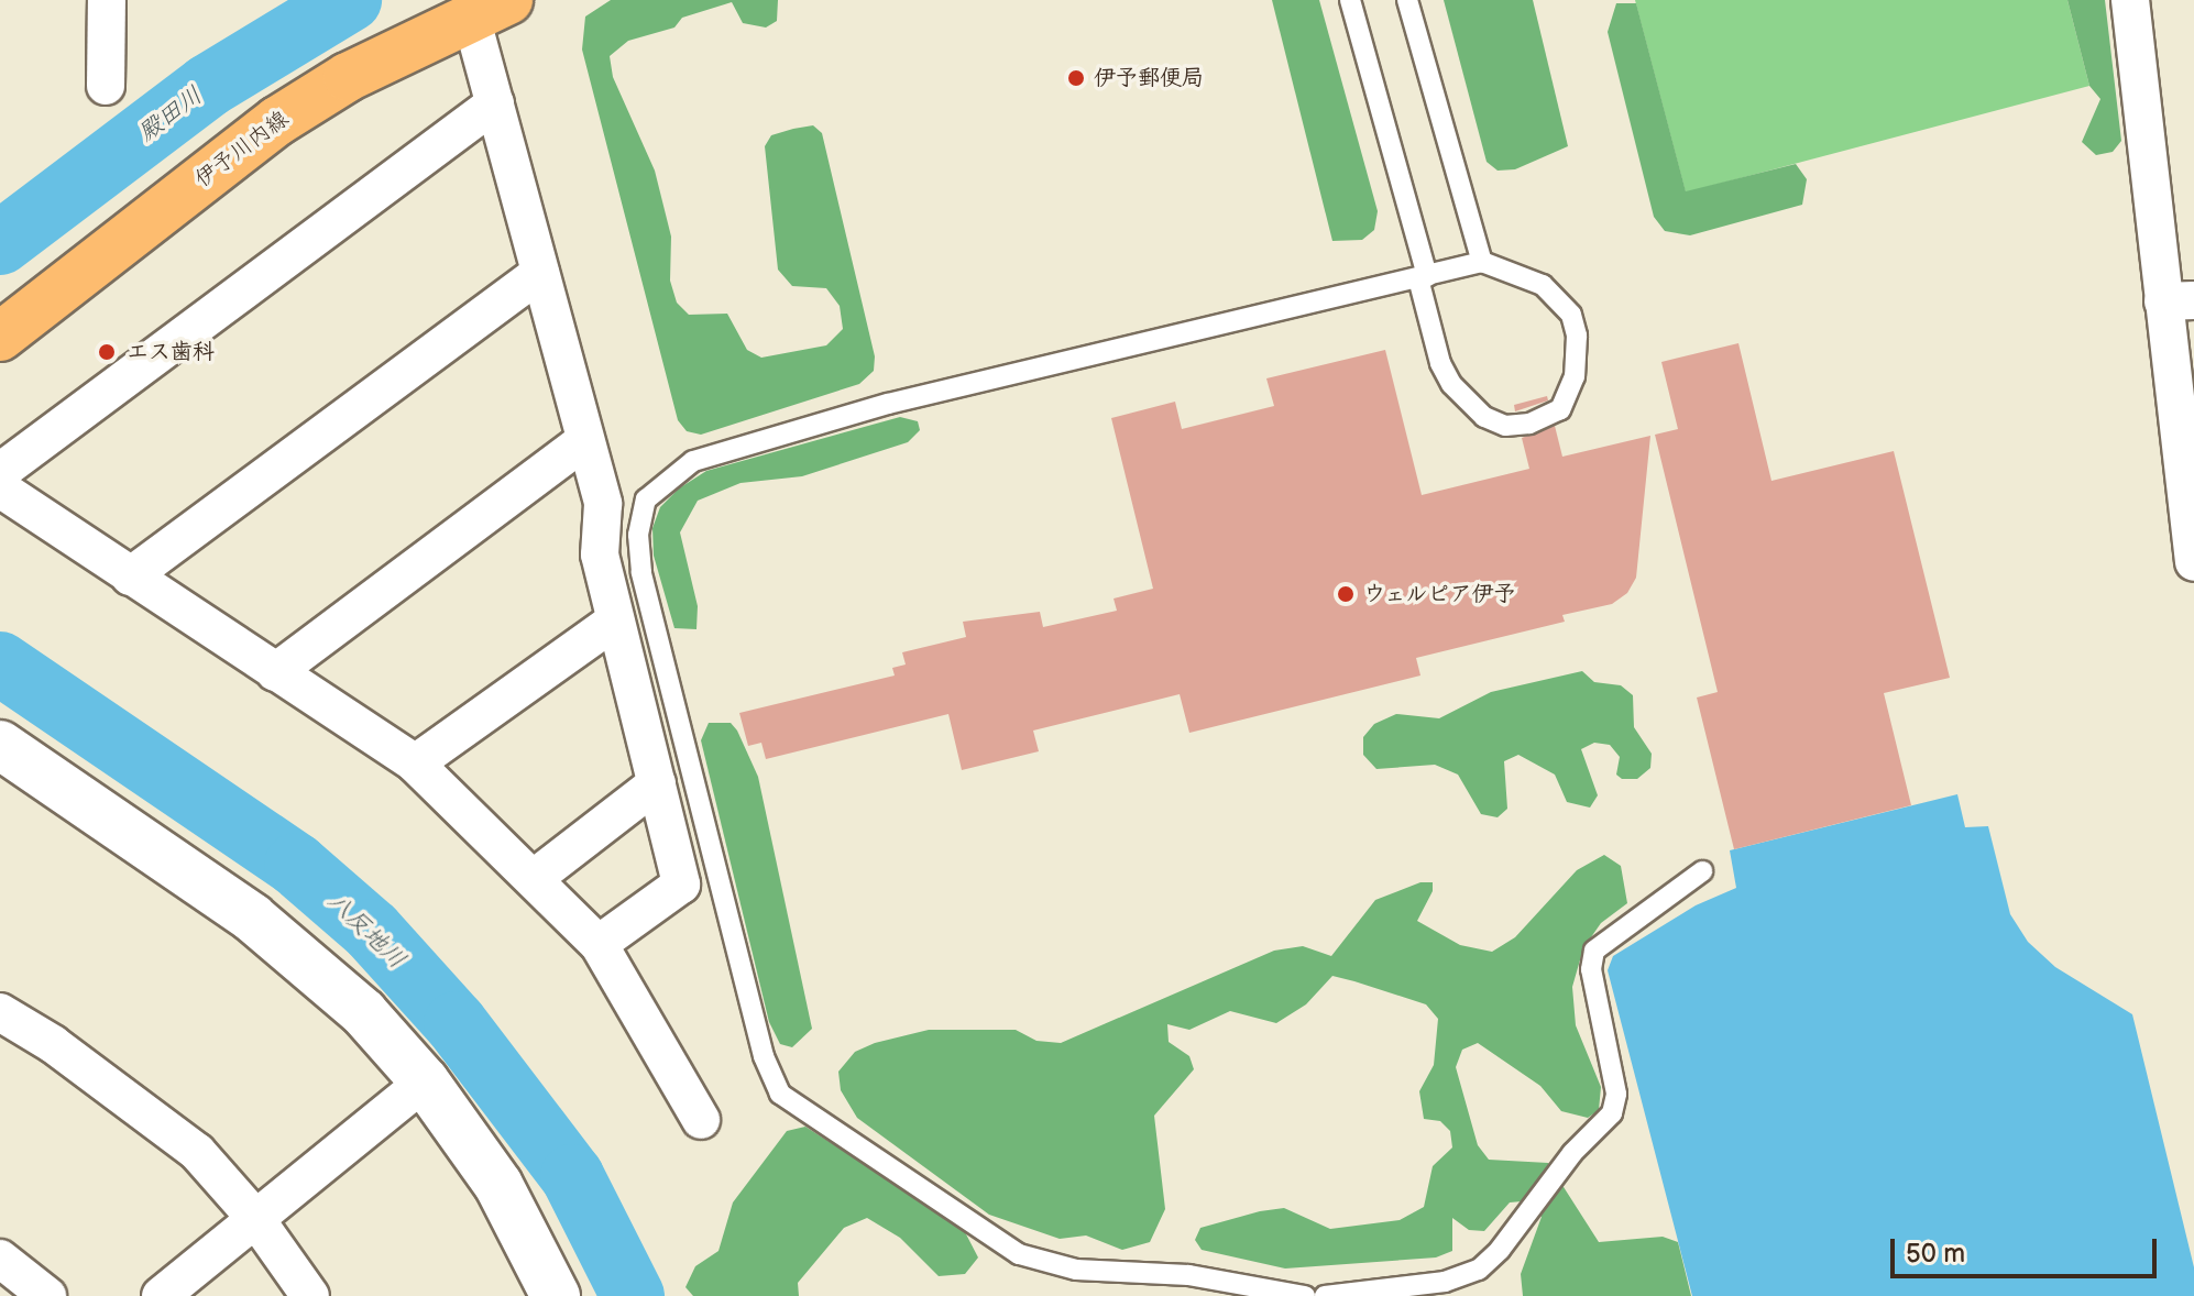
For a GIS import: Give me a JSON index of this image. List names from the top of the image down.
{
  "streets": {
    "main road": ["伊予川内線"]
  },
  "water": ["殿田川", "八反地川"],
  "places": ["伊予郵便局", "エス歯科", "ウェルピア伊予"],
  "scale_bar": "50 m"
}
